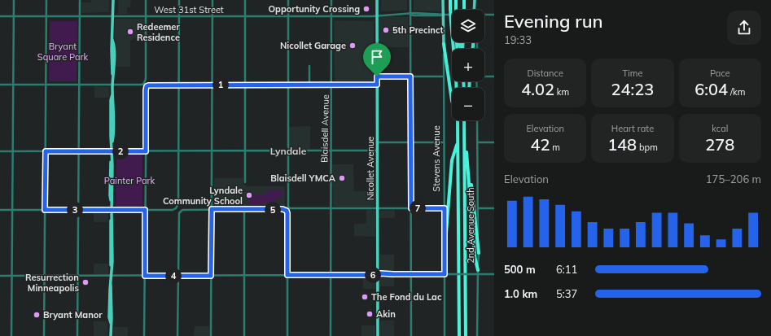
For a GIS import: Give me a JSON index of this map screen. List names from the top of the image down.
{
  "streets": {
    "main road": ["Stevens Avenue", "Nicollet Avenue"],
    "street": ["West 31st Street", "Blaisdell Avenue", "2nd Avenue South"]
  },
  "crossings": [
    ["West 31st Street", "Blaisdell Avenue"],
    ["West 31st Street", "Stevens Avenue"],
    ["West 31st Street", "Nicollet Avenue"]
  ],
  "districts": ["Lyndale"],
  "parks": ["Bryant Square Park", "Painter Park"],
  "places": [
    "Opportunity Crossing",
    "5th Precinct",
    "Redeemer Residence",
    "Nicollet Garage",
    "Blaisdell YMCA",
    "Lyndale Community School",
    "Resurrection Minneapolis",
    "The Fond du Lac",
    "Akin",
    "Bryant Manor"
  ],
  "page": {
    "heading": ["Evening run", "19:33"],
    "map_buttons": ["+", "−"],
    "stats": [
      ["Distance", "4.02 km"],
      ["Time", "24:23"],
      ["Pace", "6:04 /km"],
      ["Elevation", "42 m"],
      ["Heart rate", "148 bpm"],
      ["kcal", "278"]
    ],
    "pins": [
      "1",
      "2",
      "7",
      "3",
      "5",
      "6",
      "4"
    ],
    "chart": ["Elevation", "175–206 m"],
    "list": [
      {
        "name": "500 m",
        "note": "6:11"
      },
      {
        "name": "1.0 km",
        "note": "5:37"
      }
    ]
  }
}
